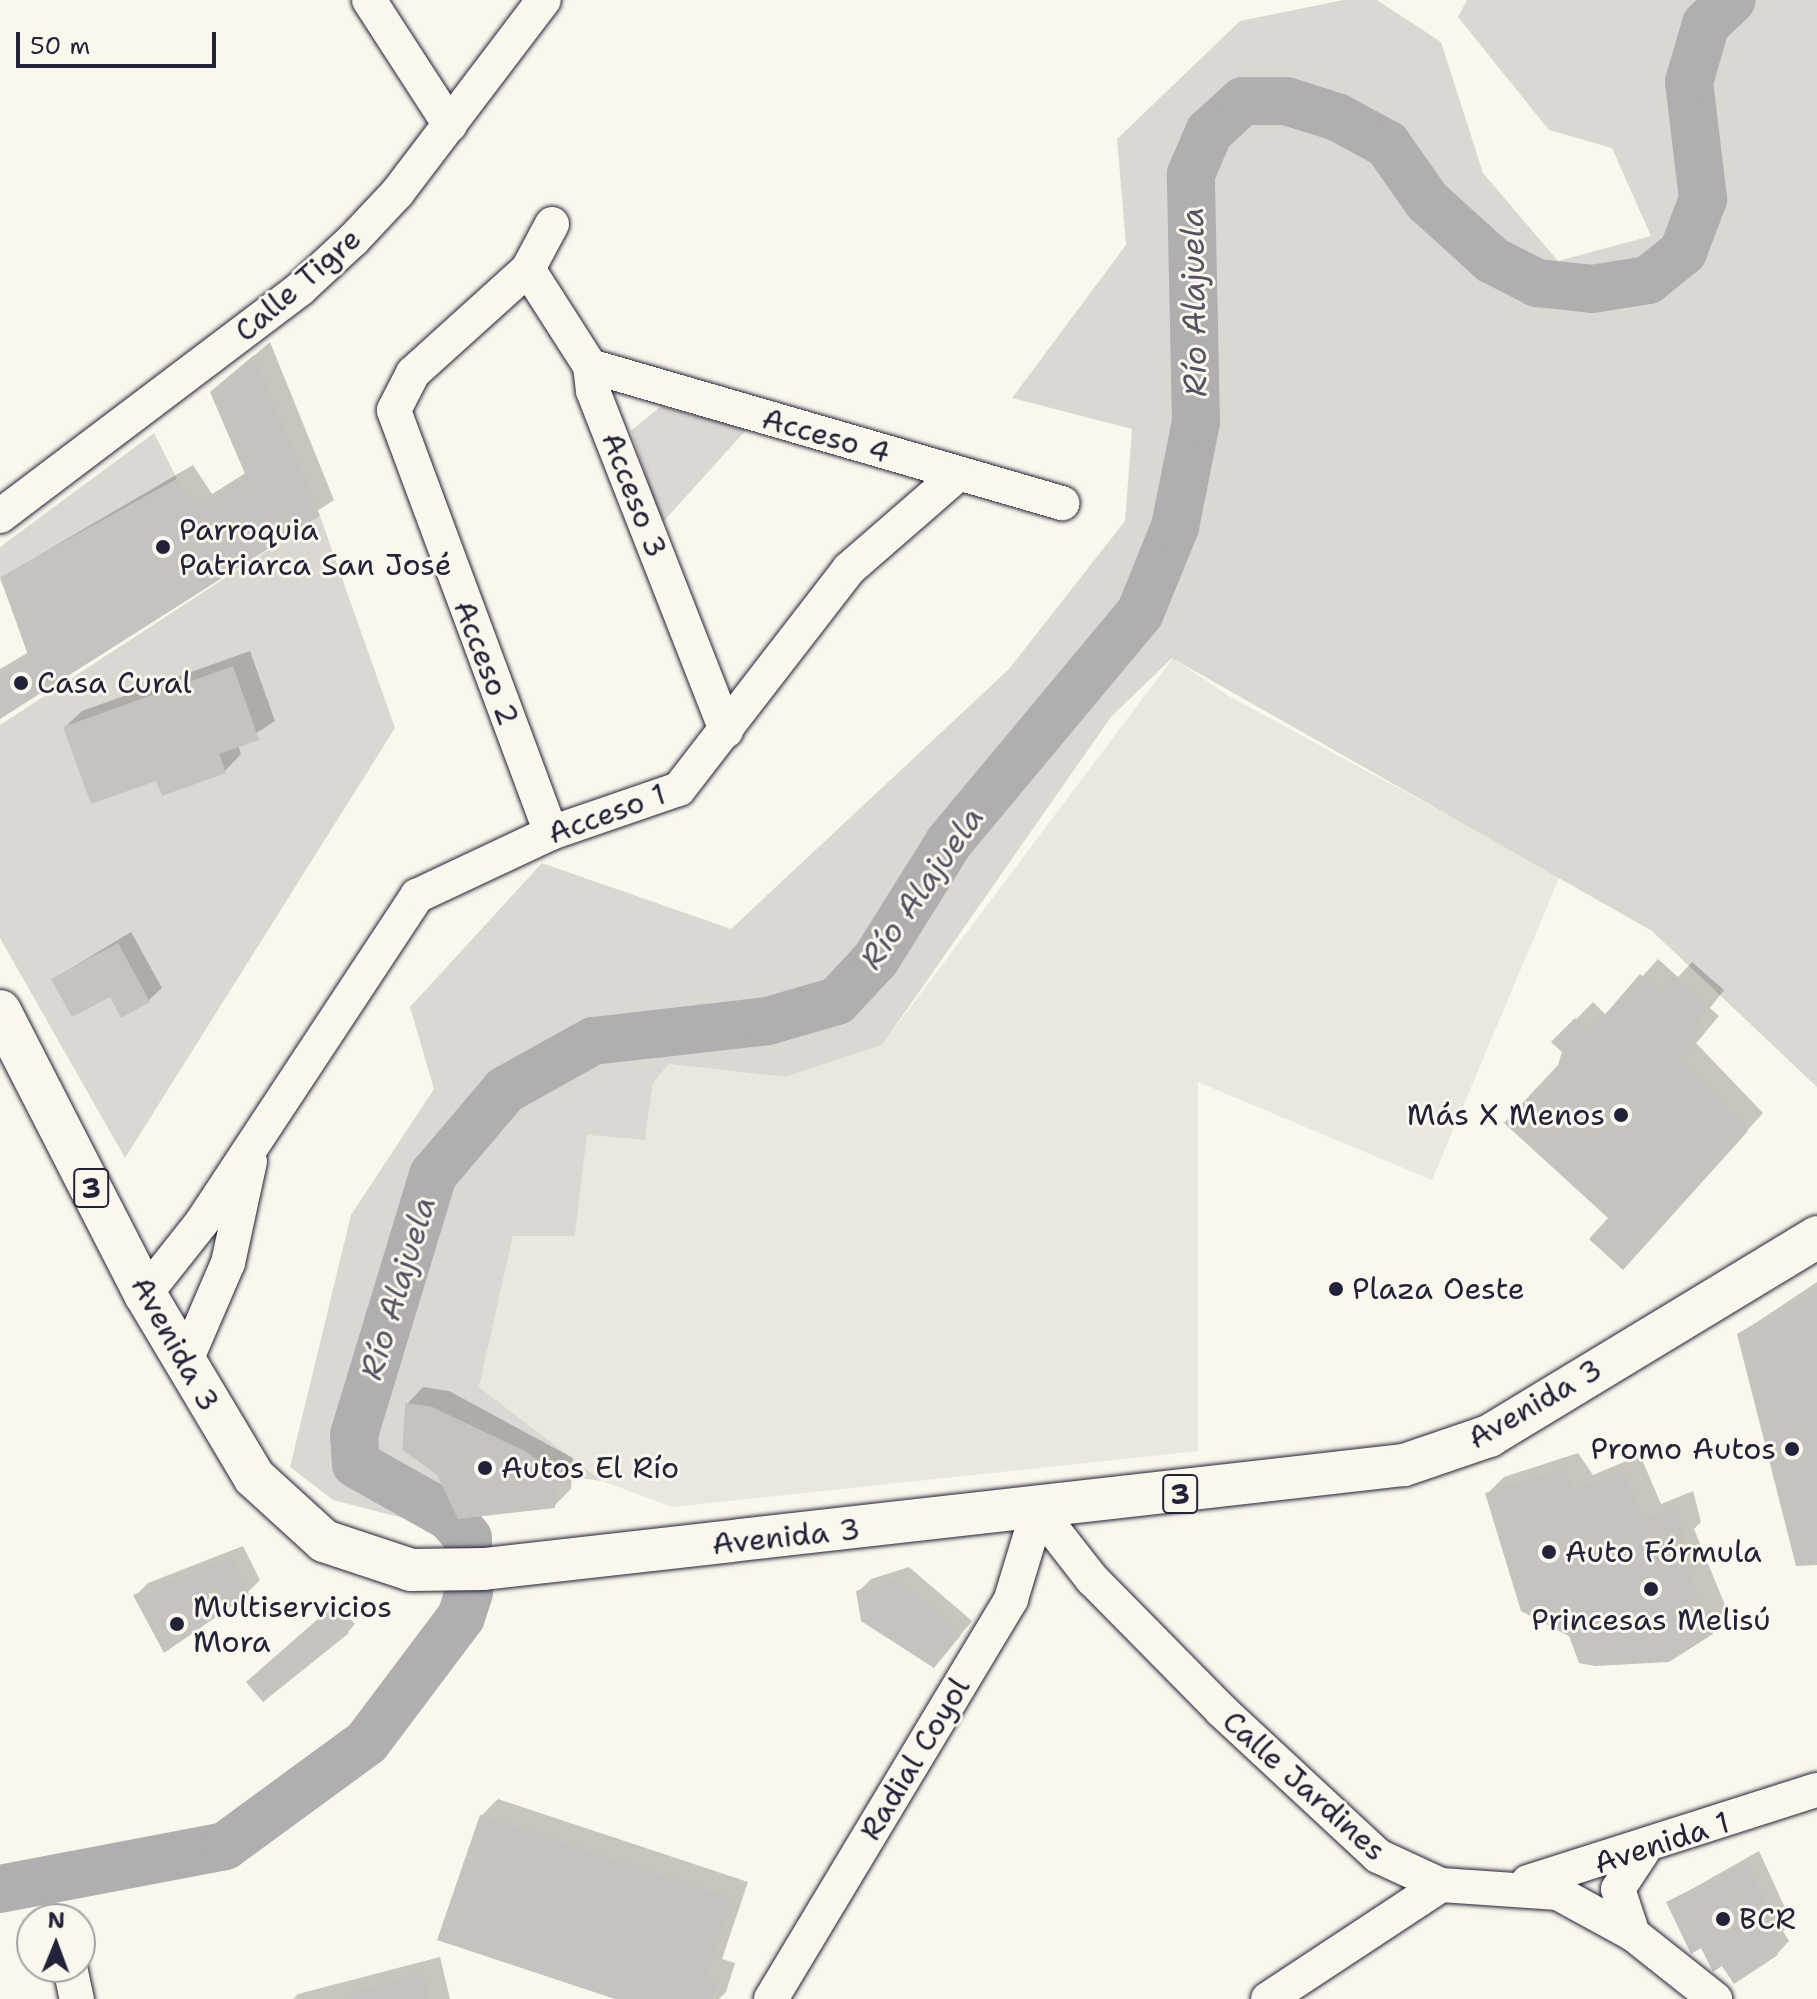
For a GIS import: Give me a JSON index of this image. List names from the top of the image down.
{
  "streets": {
    "main road": ["3", "Avenida 3"],
    "street": [
      "Calle Tigre",
      "Acceso 4",
      "Acceso 3",
      "Acceso 2",
      "Acceso 1",
      "Radial Coyol",
      "Calle Jardines",
      "Avenida 1"
    ]
  },
  "crossings": [
    ["Acceso 4", "Acceso 3"],
    ["Acceso 4", "Acceso 1"],
    ["Acceso 3", "Acceso 2"],
    ["Acceso 3", "Acceso 1"],
    ["Acceso 2", "Acceso 1"],
    ["Acceso 1", "Avenida 3"],
    ["Avenida 3", "Radial Coyol"],
    ["Avenida 3", "Calle Jardines"],
    ["Radial Coyol", "Calle Jardines"],
    ["Calle Jardines", "Avenida 1"]
  ],
  "water": ["Río Alajuela"],
  "places": [
    "Parroquia Patriarca San José",
    "Casa Cural",
    "Más X Menos",
    "Plaza Oeste",
    "Promo Autos",
    "Autos El Río",
    "Auto Fórmula",
    "Princesas Melisú",
    "Multiservicios Mora",
    "BCR"
  ],
  "scale_bar": "50 m",
  "north": "top"
}
